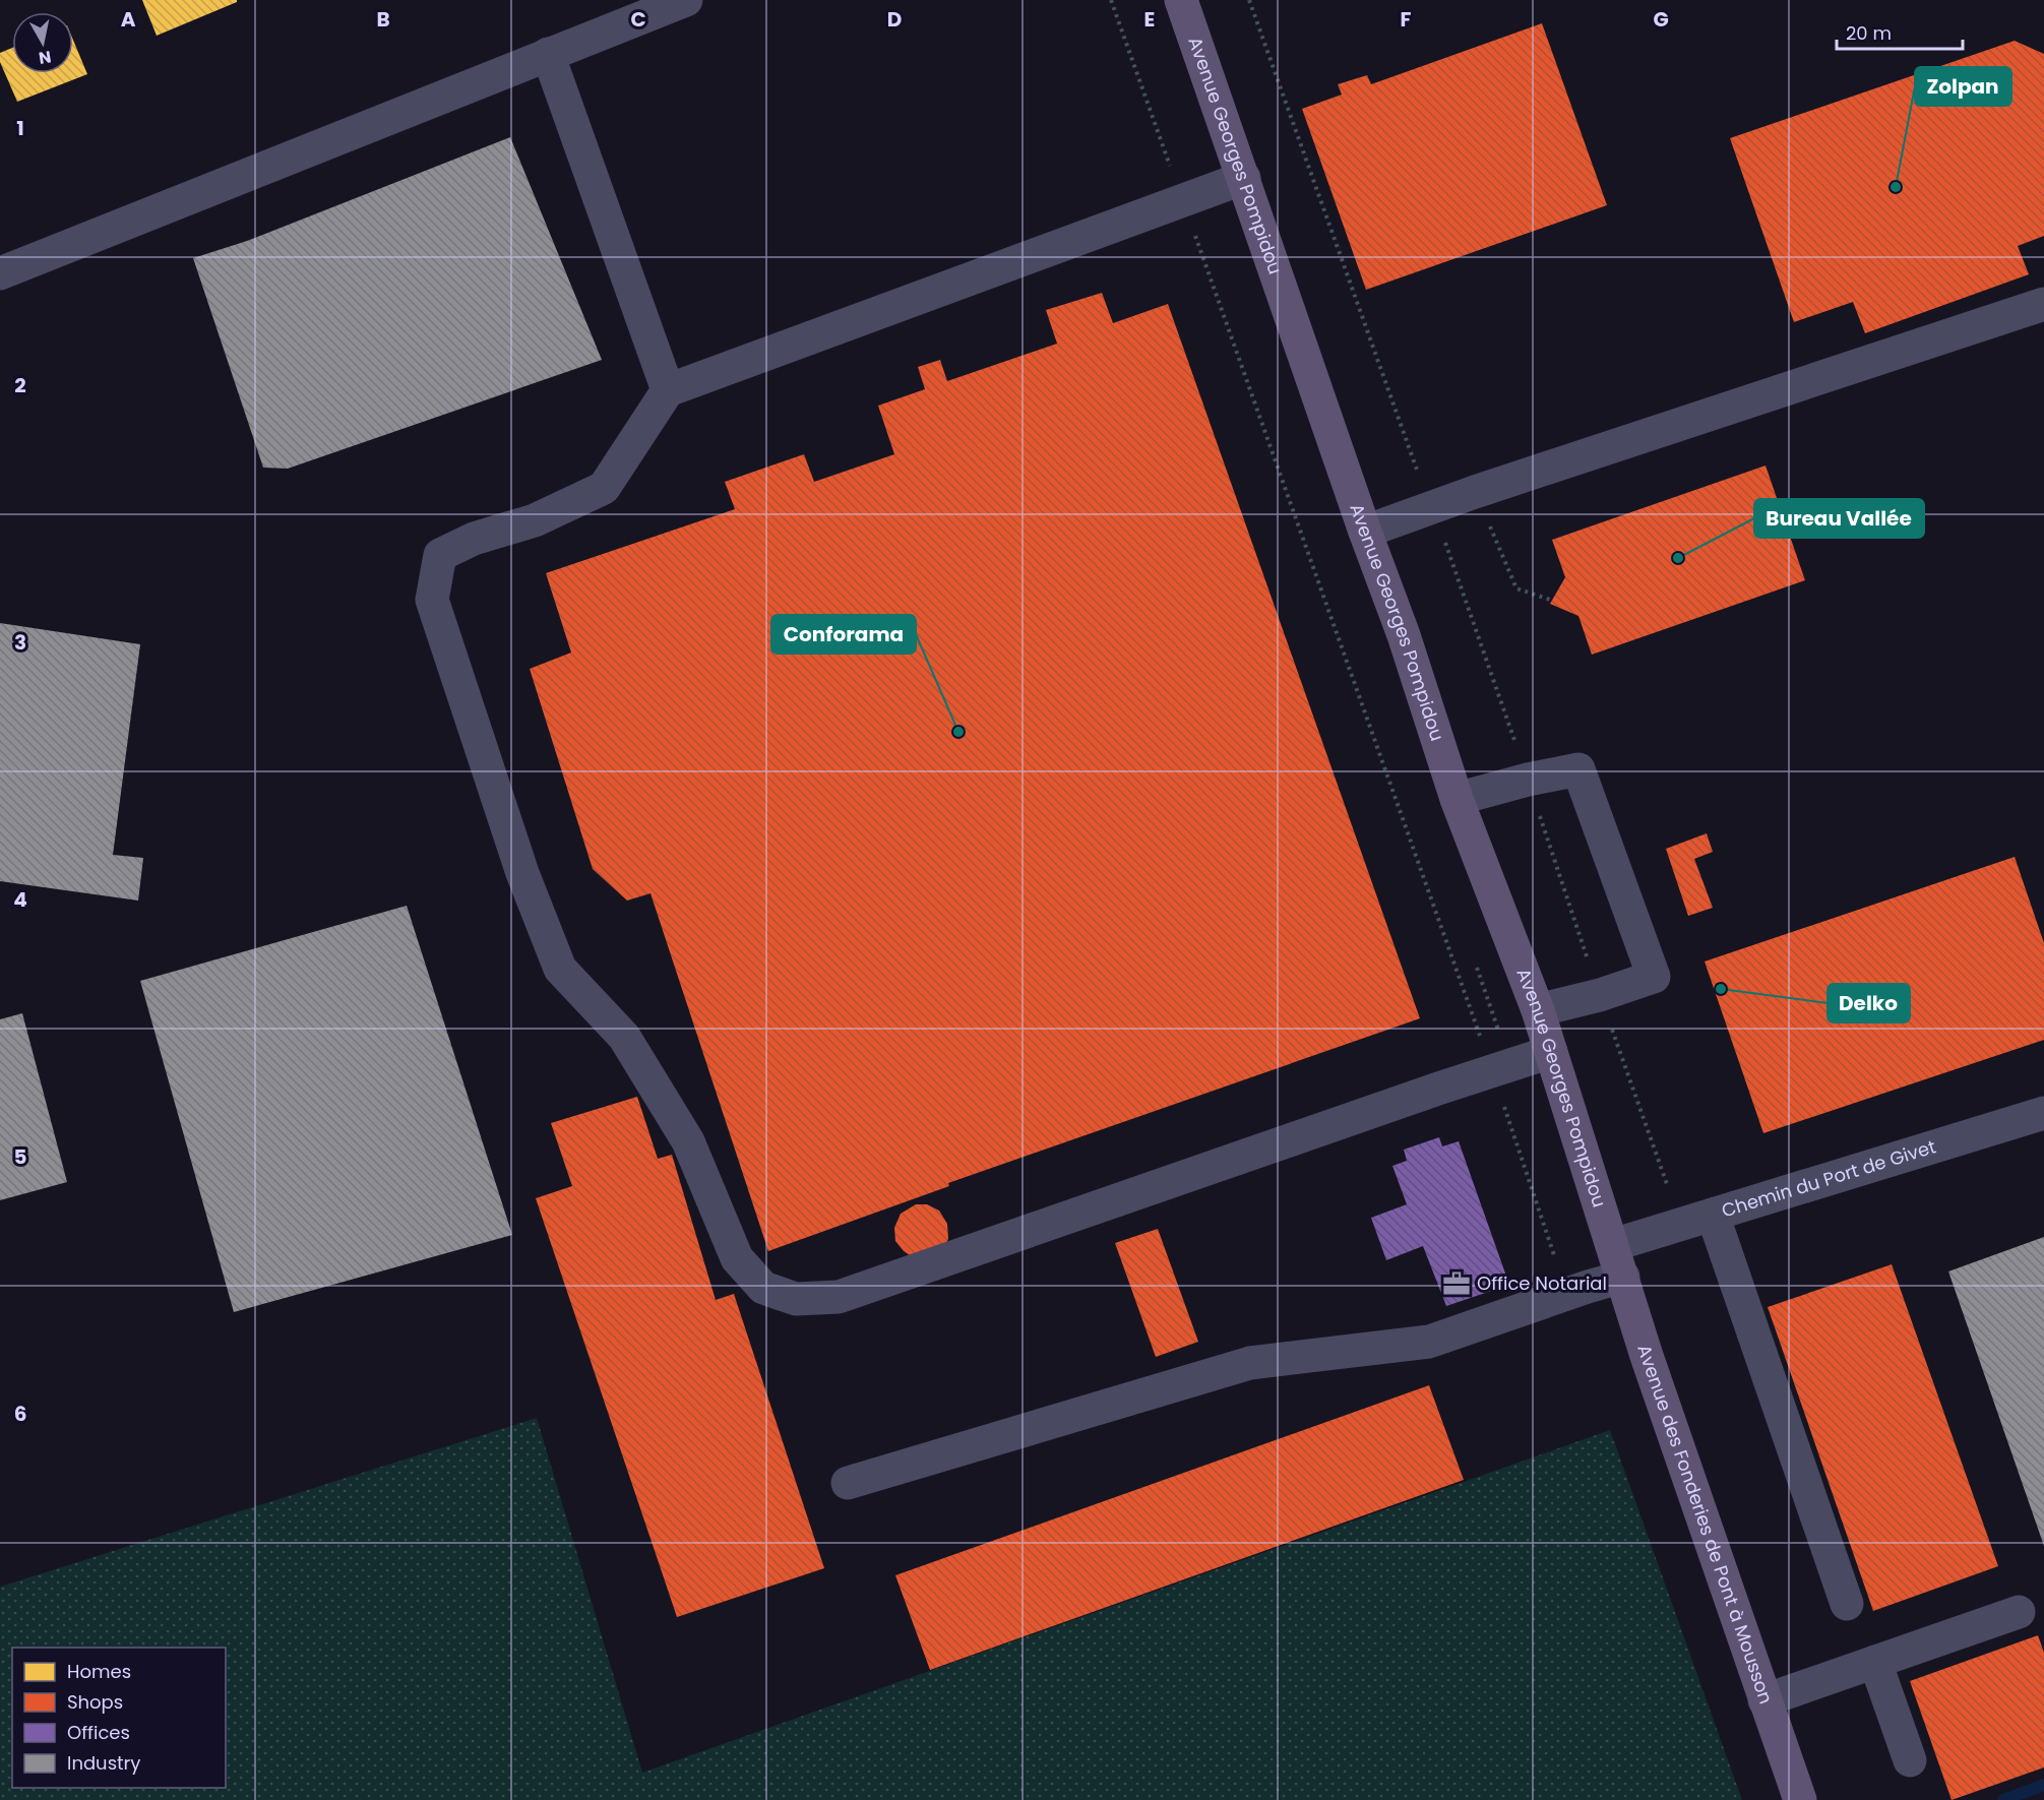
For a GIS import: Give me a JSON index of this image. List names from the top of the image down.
{
  "streets": {
    "main road": ["Avenue Georges Pompidou", "Avenue des Fonderies de Pont à Mousson"],
    "street": ["Chemin du Port de Givet"]
  },
  "crossings": [
    ["Avenue Georges Pompidou", "Chemin du Port de Givet"],
    ["Avenue Georges Pompidou", "Avenue des Fonderies de Pont à Mousson"],
    ["Chemin du Port de Givet", "Avenue des Fonderies de Pont à Mousson"]
  ],
  "places": {
    "other": [
      "Zolpan",
      "Bureau Vallée",
      "Conforama",
      "Delko"
    ],
    "office": ["Office Notarial"]
  },
  "legend": [
    "Homes",
    "Shops",
    "Offices",
    "Industry"
  ],
  "scale_bar": "20 m",
  "north": "bottom",
  "grid": {
    "columns": [
      "A",
      "B",
      "C",
      "D",
      "E",
      "F",
      "G"
    ],
    "rows": [
      "1",
      "2",
      "3",
      "4",
      "5",
      "6"
    ]
  }
}
